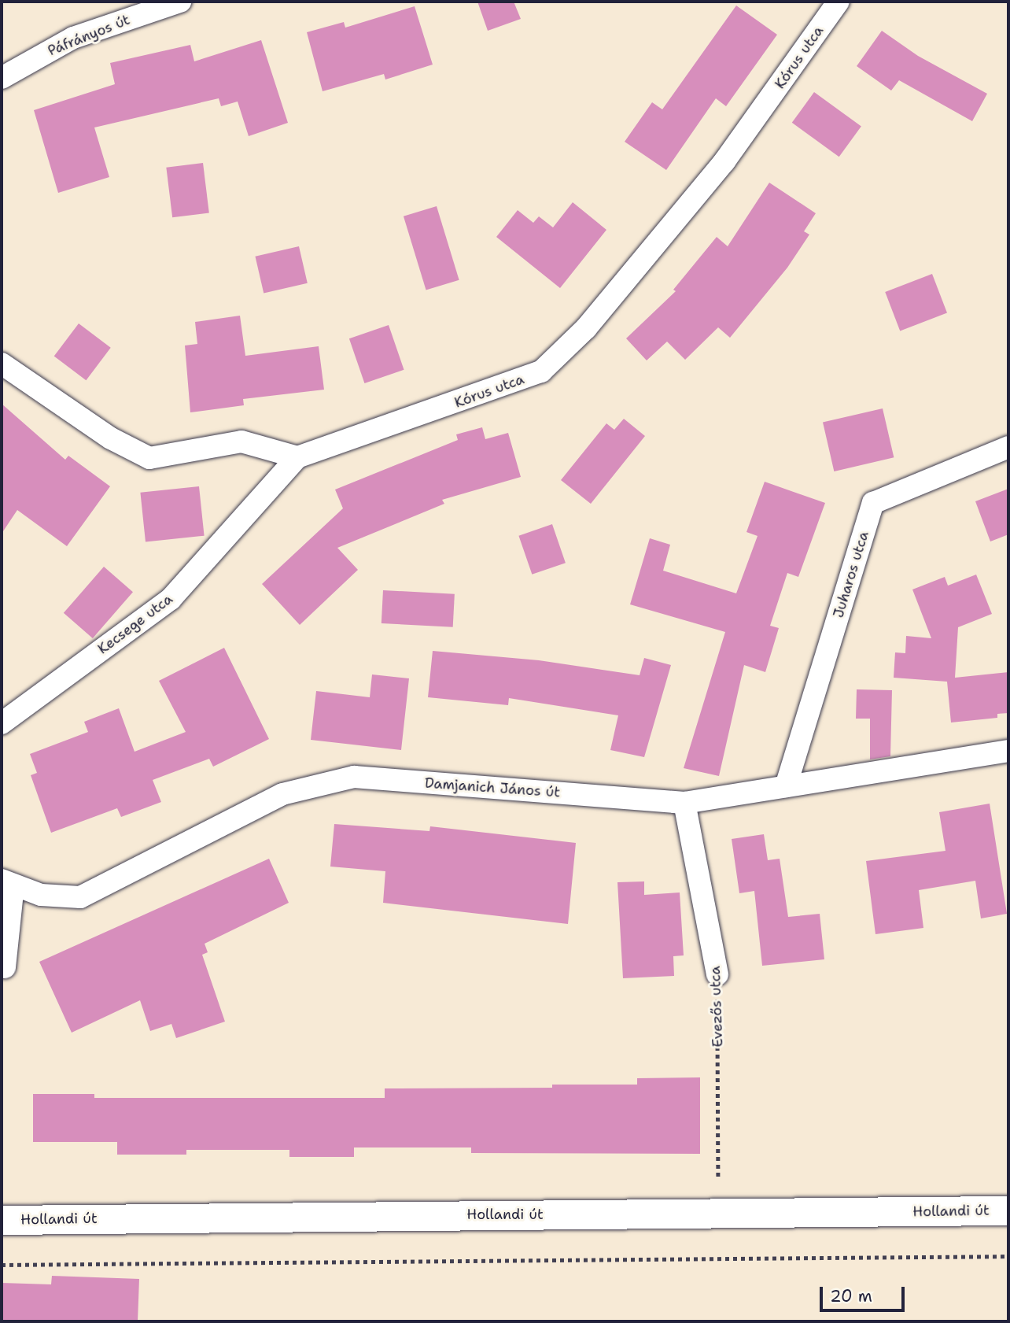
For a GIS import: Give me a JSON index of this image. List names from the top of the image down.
{
  "streets": {
    "street": [
      "Páfrányos út",
      "Kórus utca",
      "Juharos utca",
      "Kecsege utca",
      "Damjanich János út",
      "Evezős utca",
      "Hollandi út"
    ]
  },
  "crossings": [
    ["Kórus utca", "Kecsege utca"],
    ["Juharos utca", "Damjanich János út"],
    ["Damjanich János út", "Evezős utca"]
  ],
  "scale_bar": "20 m"
}
